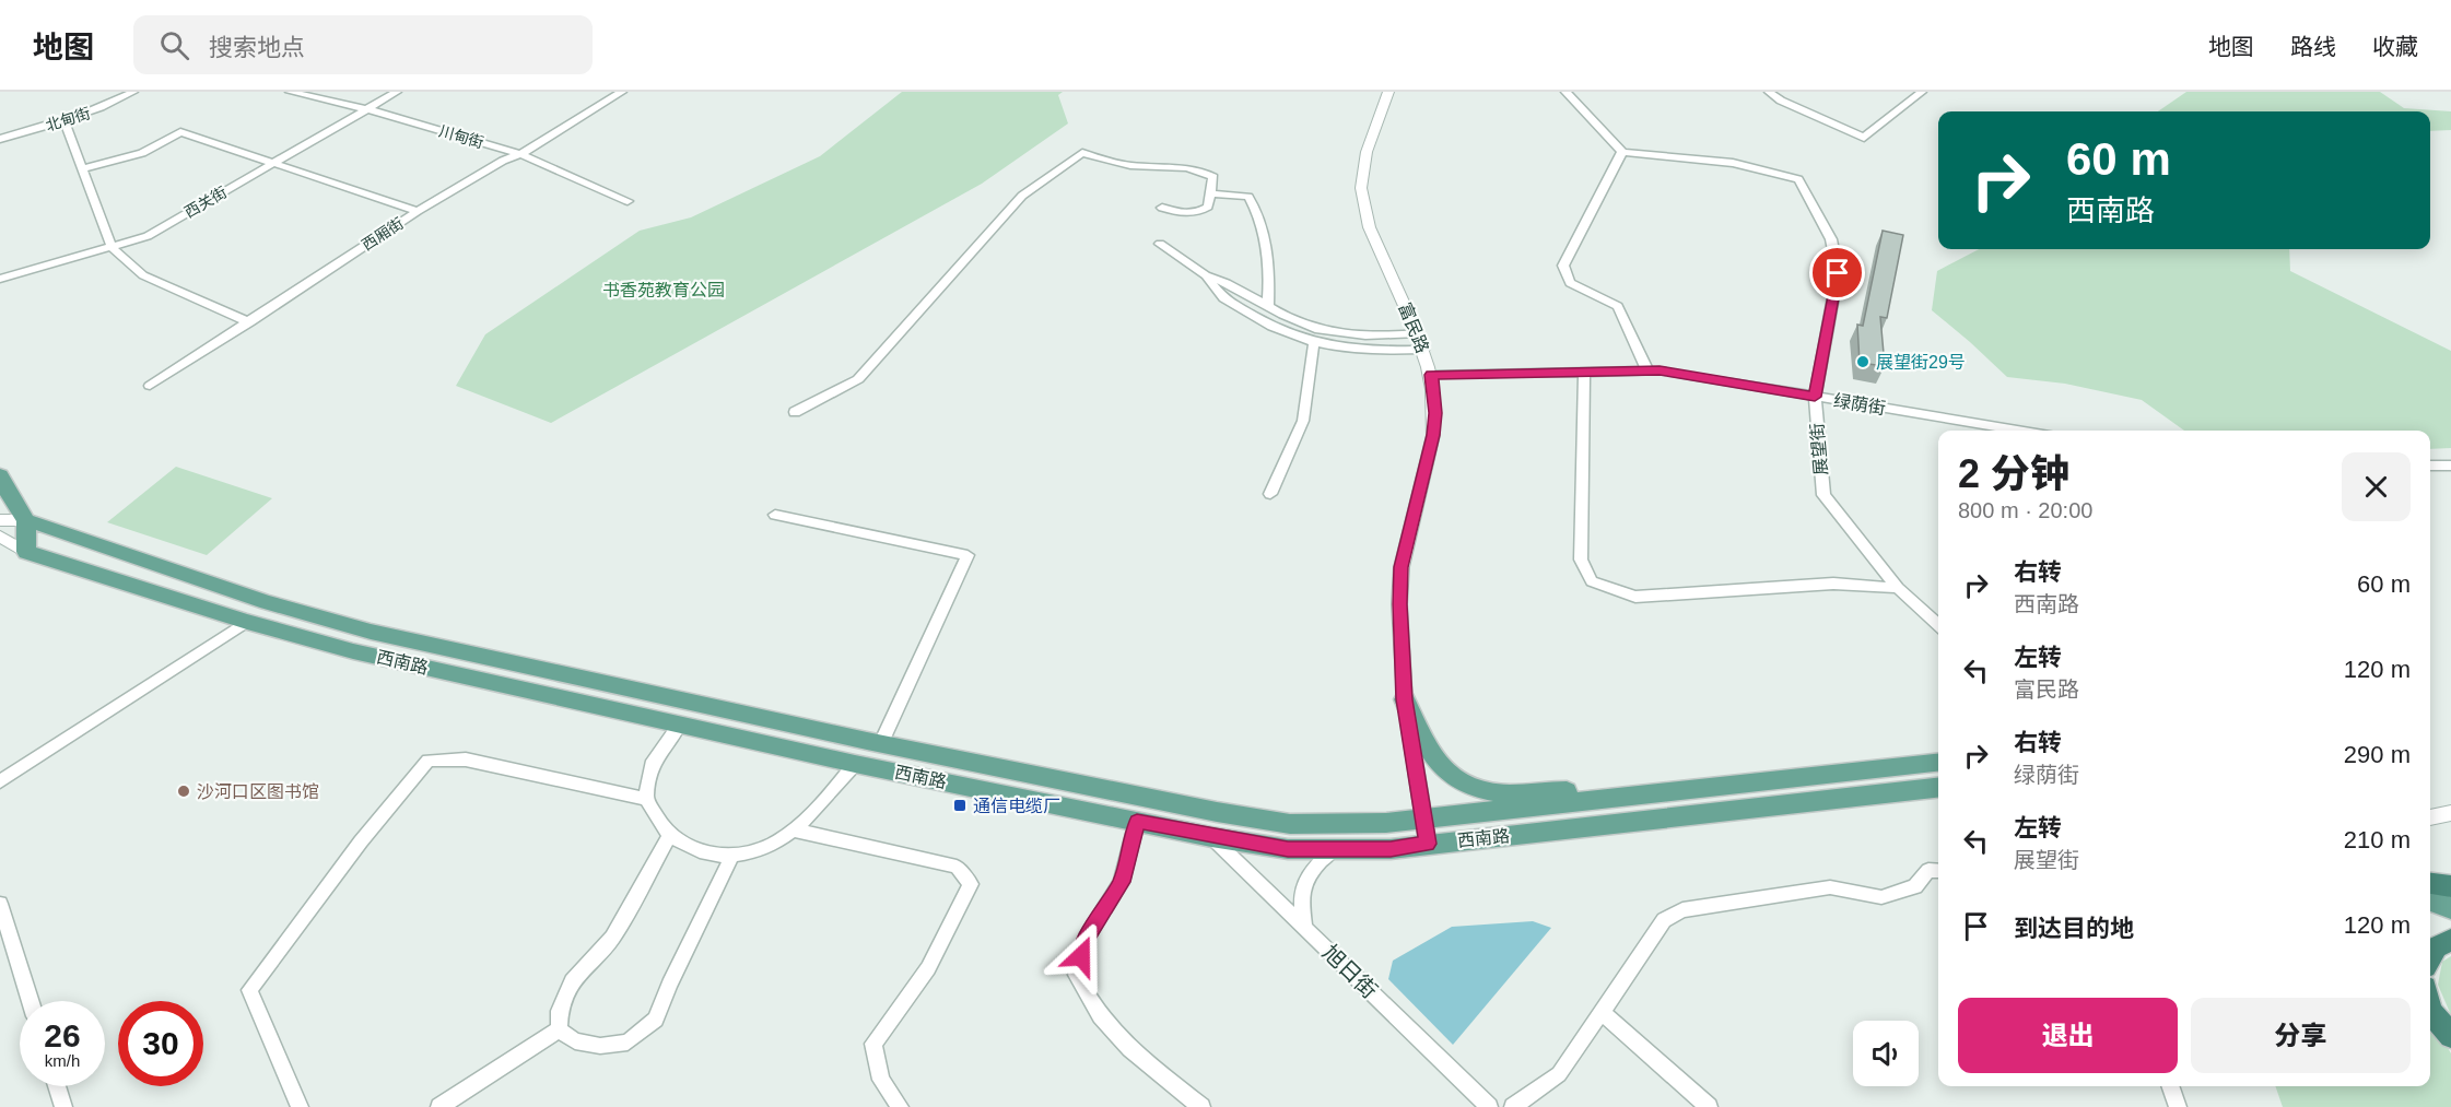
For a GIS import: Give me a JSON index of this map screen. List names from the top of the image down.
{
  "streets": {
    "main road": ["西南路"],
    "street": [
      "北甸街",
      "川甸街",
      "西关街",
      "西厢街",
      "富民路",
      "绿荫街",
      "展望街",
      "旭日街"
    ]
  },
  "crossings": [
    ["川甸街", "西关街"],
    ["川甸街", "西厢街"],
    ["富民路", "绿荫街"],
    ["富民路", "西南路"],
    ["绿荫街", "展望街"],
    ["西南路", "旭日街"]
  ],
  "parks": ["书香苑教育公园"],
  "places": {
    "other": ["展望街29号", "沙河口区图书馆"],
    "transit": ["通信电缆厂"]
  },
  "page": {
    "header": "地图",
    "search": "搜索地点",
    "nav": ["地图", "路线", "收藏"],
    "turn": ["60 m", "西南路"],
    "heading": ["2 分钟", "800 m · 20:00"],
    "list": [
      {
        "name": "右转",
        "note": "西南路",
        "value": "60 m"
      },
      {
        "name": "左转",
        "note": "富民路",
        "value": "120 m"
      },
      {
        "name": "右转",
        "note": "绿荫街",
        "value": "290 m"
      },
      {
        "name": "左转",
        "note": "展望街",
        "value": "210 m"
      },
      {
        "name": "到达目的地",
        "value": "120 m"
      }
    ],
    "buttons": ["退出", "分享"],
    "speed": "26 km/h",
    "limit": "30"
  }
}
